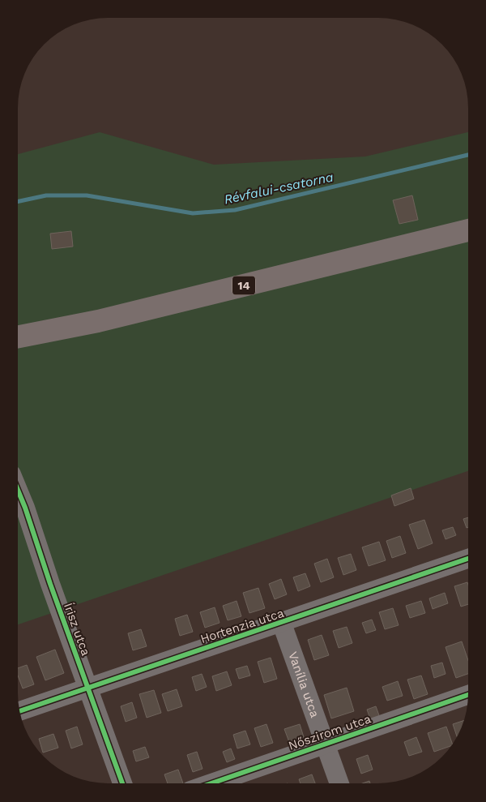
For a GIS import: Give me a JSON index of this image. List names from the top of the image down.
{
  "streets": {
    "main road": ["14"],
    "street": [
      "Hortenzia utca",
      "Írisz utca",
      "Vanília utca",
      "Nőszirom utca"
    ]
  },
  "crossings": [
    ["Hortenzia utca", "Írisz utca"],
    ["Hortenzia utca", "Vanília utca"],
    ["Vanília utca", "Nőszirom utca"]
  ],
  "water": ["Révfalui-csatorna"]
}
